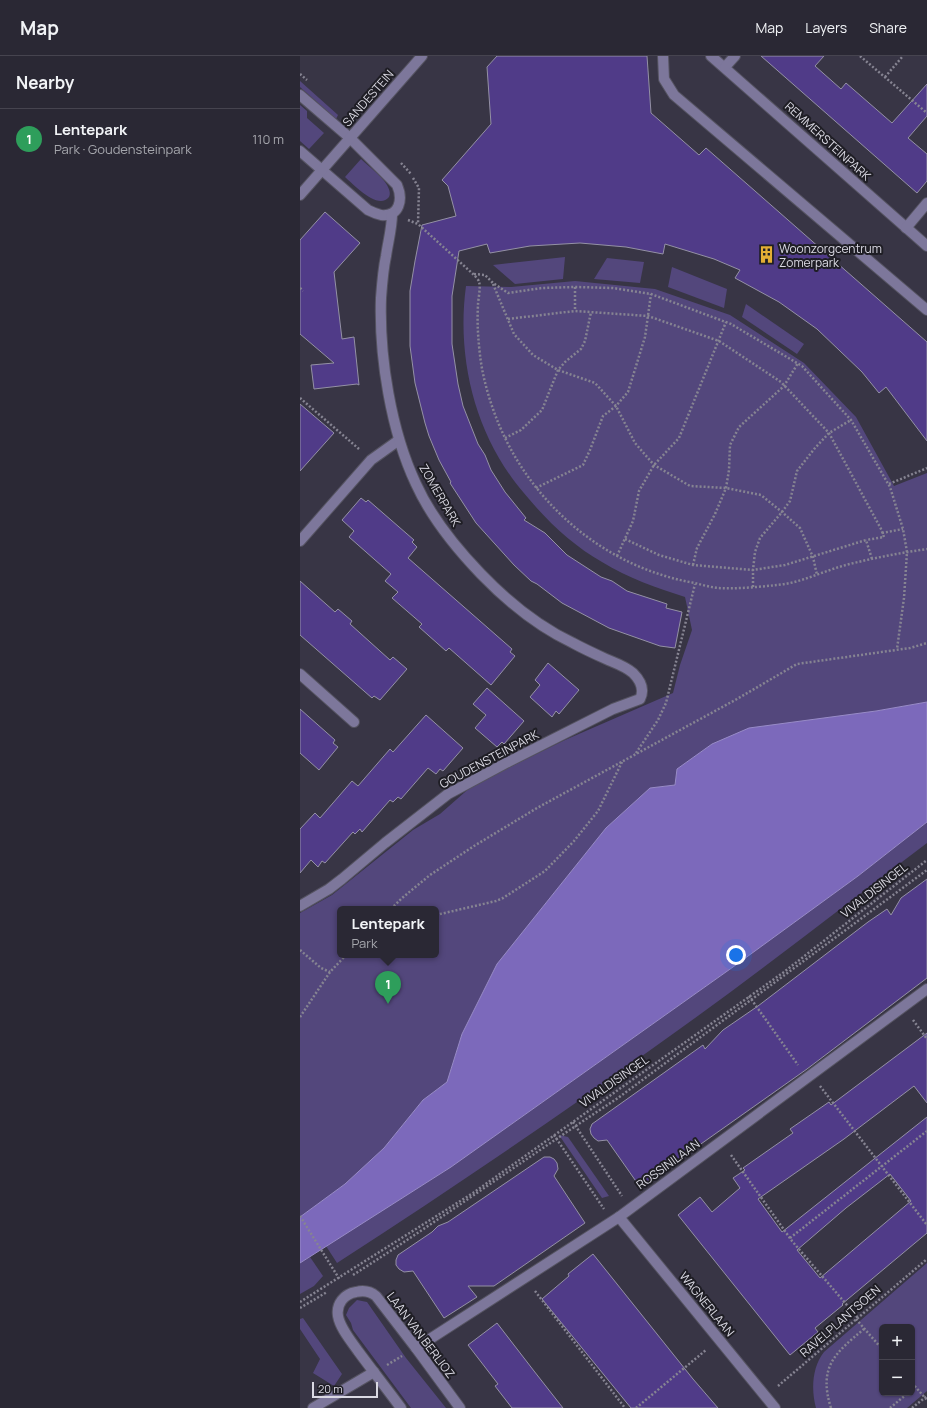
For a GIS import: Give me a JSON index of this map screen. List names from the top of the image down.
{
  "streets": {
    "street": [
      "SANDESTEIN",
      "REMMERSTEINPARK",
      "ZOMERPARK",
      "GOUDENSTEINPARK",
      "ROSSINILAAN",
      "WAGNERLAAN",
      "LAAN VAN BERLIOZ"
    ],
    "path": ["VIVALDISINGEL", "RAVELPLANTSOEN"]
  },
  "crossings": [
    ["ZOMERPARK", "GOUDENSTEINPARK"],
    ["ROSSINILAAN", "WAGNERLAAN"],
    ["ROSSINILAAN", "LAAN VAN BERLIOZ"],
    ["WAGNERLAAN", "RAVELPLANTSOEN"]
  ],
  "places": {
    "building": ["Woonzorgcentrum Zomerpark"]
  },
  "scale_bar": "20 m",
  "page": {
    "header": "Map",
    "nav": ["Map", "Layers", "Share"],
    "heading": "Nearby",
    "list": [
      {
        "mark": "1",
        "name": "Lentepark",
        "note": "Park · Goudensteinpark",
        "value": "110 m"
      }
    ],
    "popup": ["Lentepark", "Park"],
    "pins": "1",
    "map_buttons": ["+", "−"],
    "scale": "20 m"
  }
}
